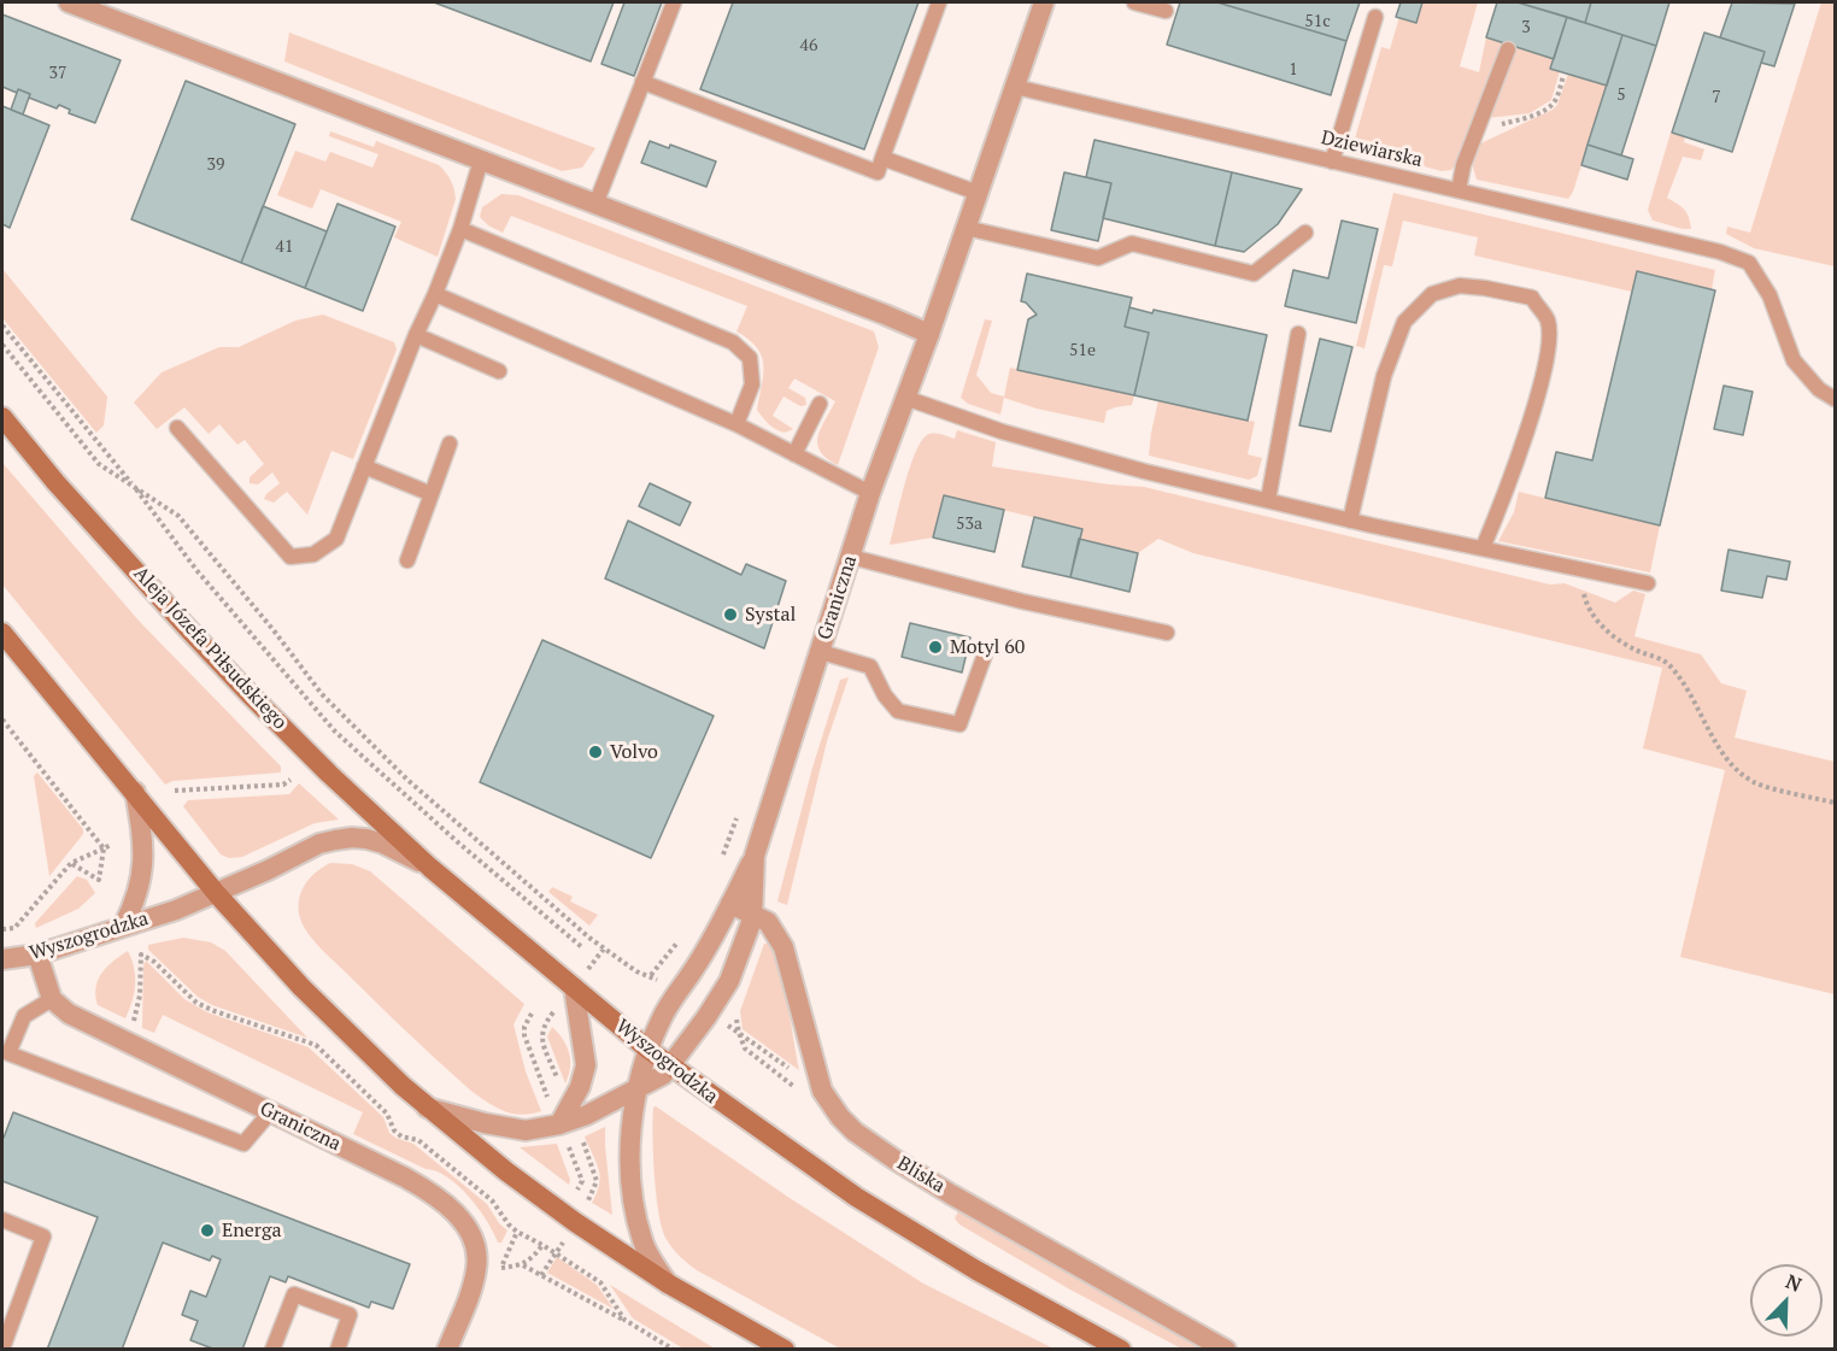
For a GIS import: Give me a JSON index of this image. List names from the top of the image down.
{
  "streets": {
    "main road": ["Aleja Józefa Piłsudskiego", "Wyszogrodzka"],
    "street": ["Graniczna", "Bliska"],
    "lane": ["Dziewiarska"]
  },
  "crossings": [
    ["Dziewiarska", "Graniczna"],
    ["Graniczna", "Wyszogrodzka"],
    ["Graniczna", "Bliska"],
    ["Aleja Józefa Piłsudskiego", "Wyszogrodzka"]
  ],
  "places": [
    "Systal",
    "Motyl 60",
    "Volvo",
    "Energa"
  ],
  "house_numbers": [
    "51c",
    "3",
    "46",
    "1",
    "37",
    "5",
    "7",
    "39",
    "41",
    "51e",
    "53a"
  ],
  "north": "top right"
}
